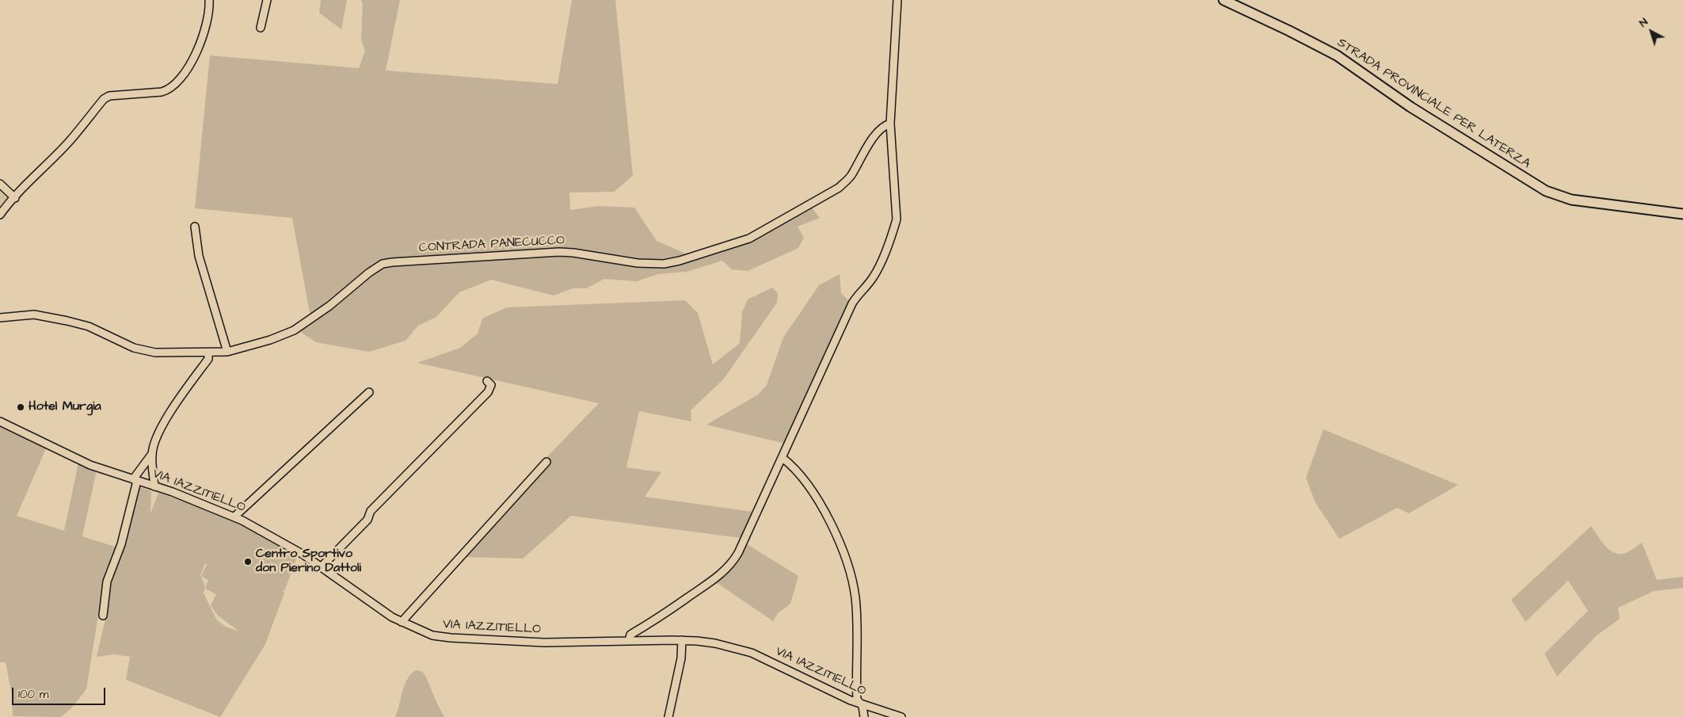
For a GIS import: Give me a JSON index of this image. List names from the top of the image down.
{
  "streets": {
    "main road": ["STRADA PROVINCIALE PER LATERZA"],
    "street": ["CONTRADA PANECUCCO", "VIA IAZZITIELLO"]
  },
  "places": ["Hotel Murgia", "Centro Sportivo don Pierino Dattoli"],
  "scale_bar": "100 m",
  "north": "top left"
}
